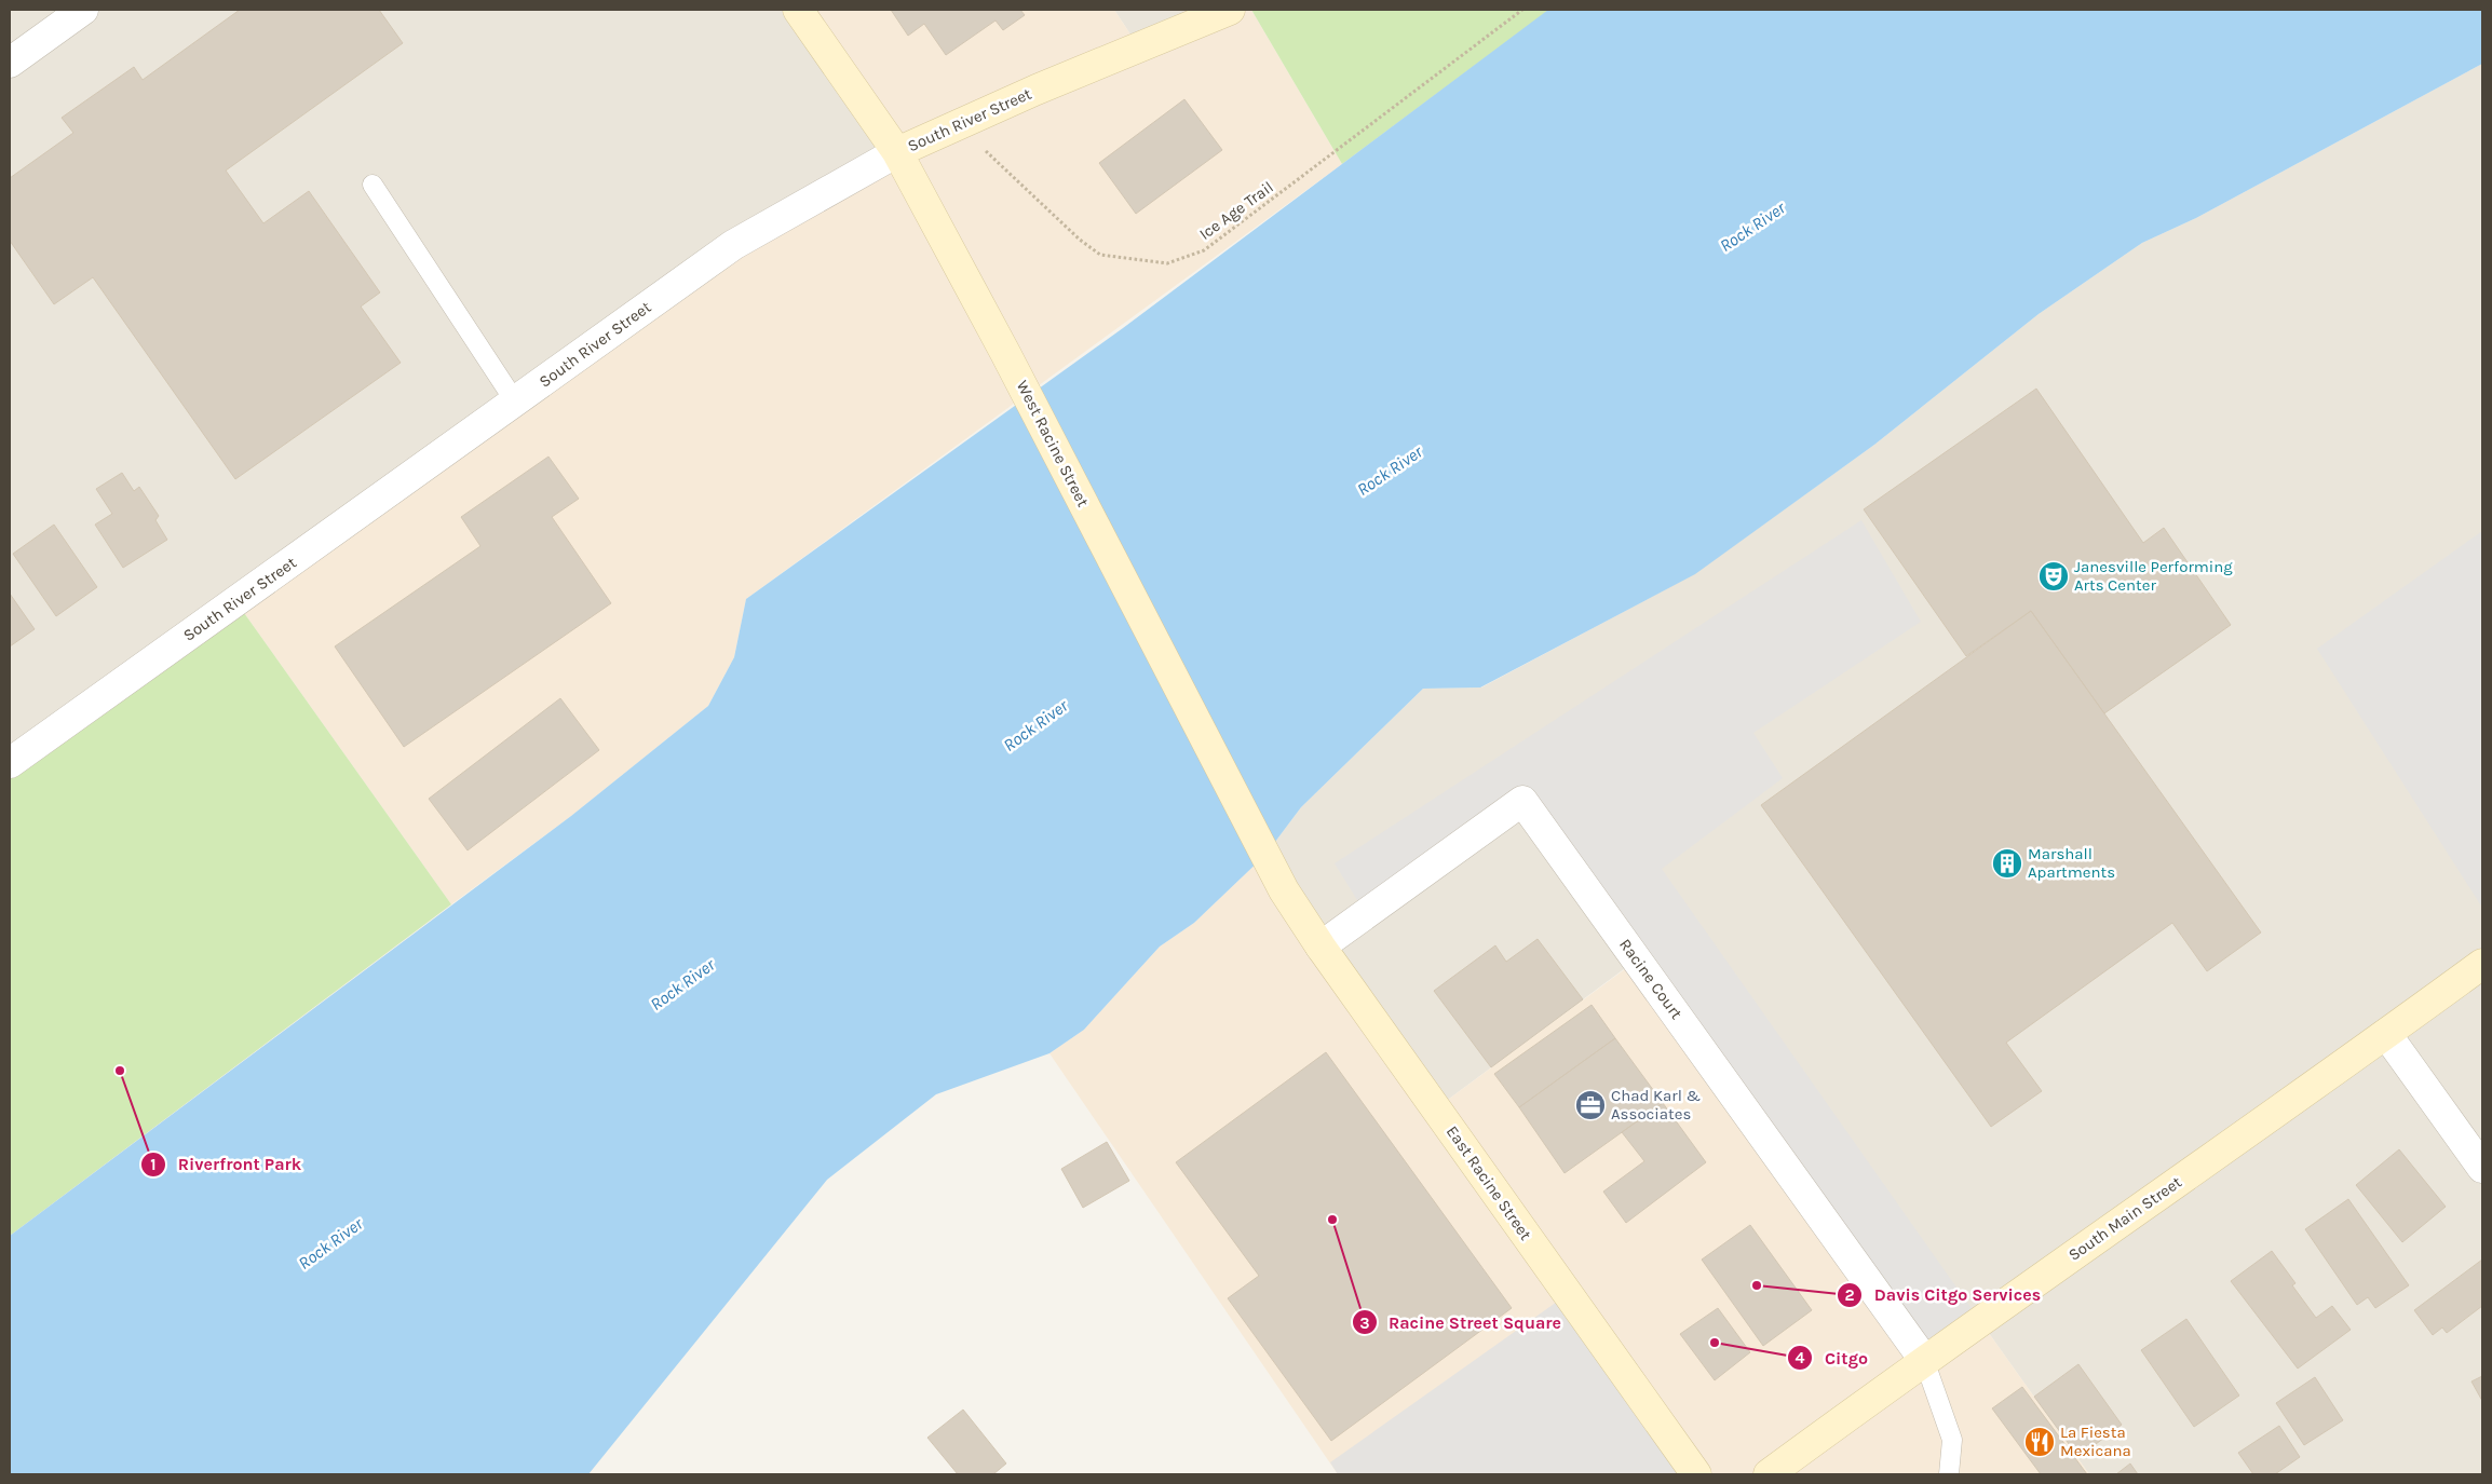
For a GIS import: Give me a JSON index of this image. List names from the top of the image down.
{
  "streets": {
    "main road": [
      "South River Street",
      "West Racine Street",
      "East Racine Street",
      "South Main Street"
    ],
    "street": ["Racine Court"],
    "path": ["Ice Age Trail"]
  },
  "crossings": [
    ["South River Street", "Ice Age Trail"],
    ["South River Street", "West Racine Street"],
    ["West Racine Street", "East Racine Street"],
    ["Racine Court", "East Racine Street"],
    ["Racine Court", "South Main Street"]
  ],
  "water": ["Rock River"],
  "places": {
    "theatre": ["Janesville Performing Arts Center"],
    "building": ["Marshall Apartments"],
    "other": [
      "Riverfront Park",
      "Racine Street Square",
      "Davis Citgo Services",
      "Citgo"
    ],
    "office": ["Chad Karl & Associates"],
    "restaurant": ["La Fiesta Mexicana"]
  }
}
